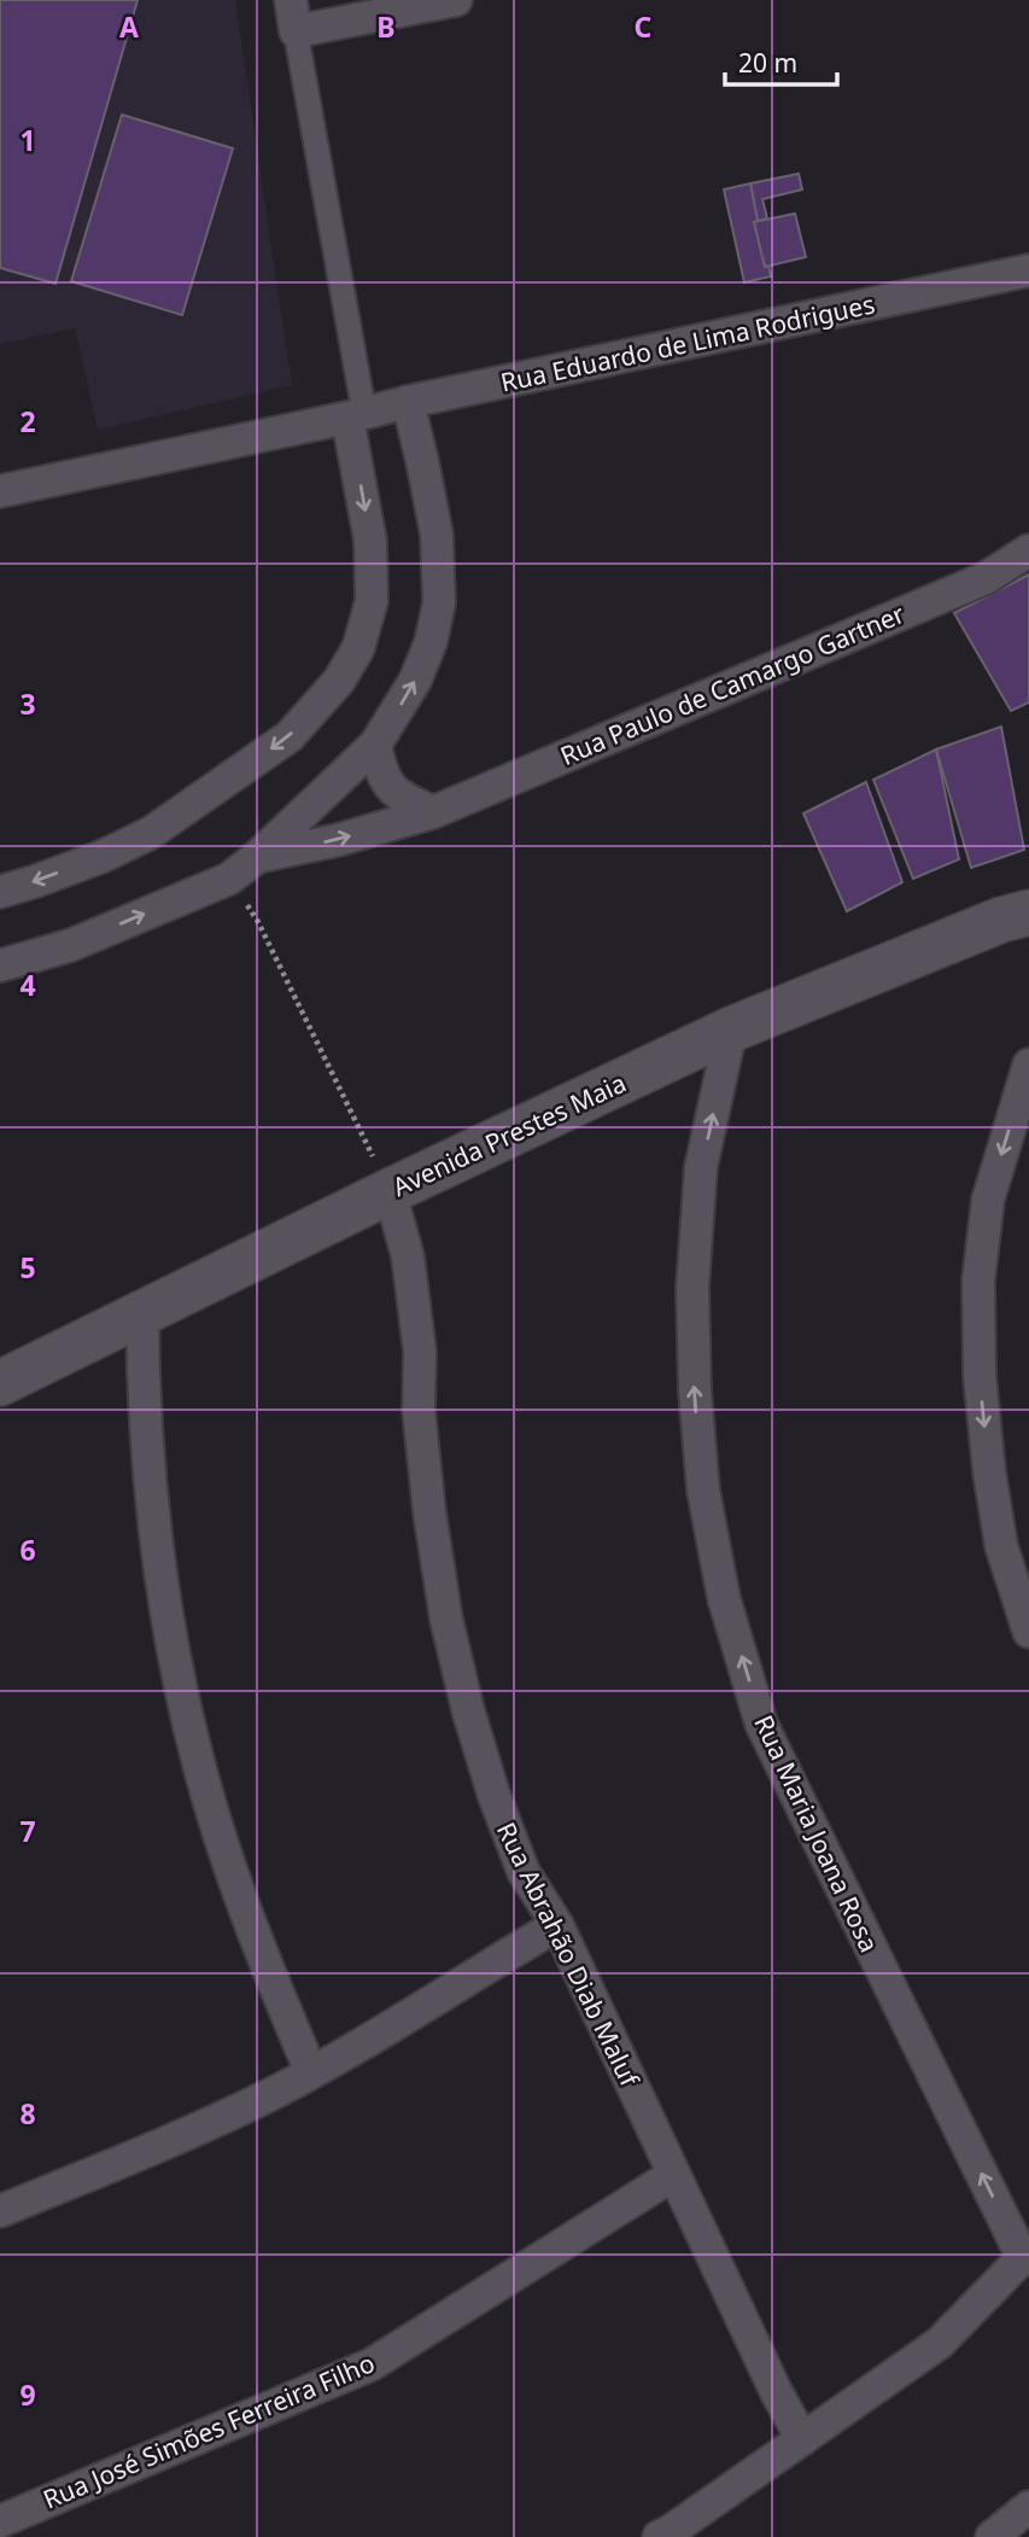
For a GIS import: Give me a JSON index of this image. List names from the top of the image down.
{
  "streets": {
    "main road": ["Avenida Prestes Maia"],
    "street": [
      "Rua Eduardo de Lima Rodrigues",
      "Rua Paulo de Camargo Gartner",
      "Rua Maria Joana Rosa",
      "Rua Abrahão Diab Maluf",
      "Rua José Simões Ferreira Filho"
    ]
  },
  "crossings": [
    ["Avenida Prestes Maia", "Rua Maria Joana Rosa"],
    ["Avenida Prestes Maia", "Rua Abrahão Diab Maluf"],
    ["Rua Abrahão Diab Maluf", "Rua José Simões Ferreira Filho"]
  ],
  "one_way": ["Rua Maria Joana Rosa"],
  "scale_bar": "20 m",
  "grid": {
    "columns": ["A", "B", "C"],
    "rows": [
      "1",
      "2",
      "3",
      "4",
      "5",
      "6",
      "7",
      "8",
      "9"
    ]
  }
}
